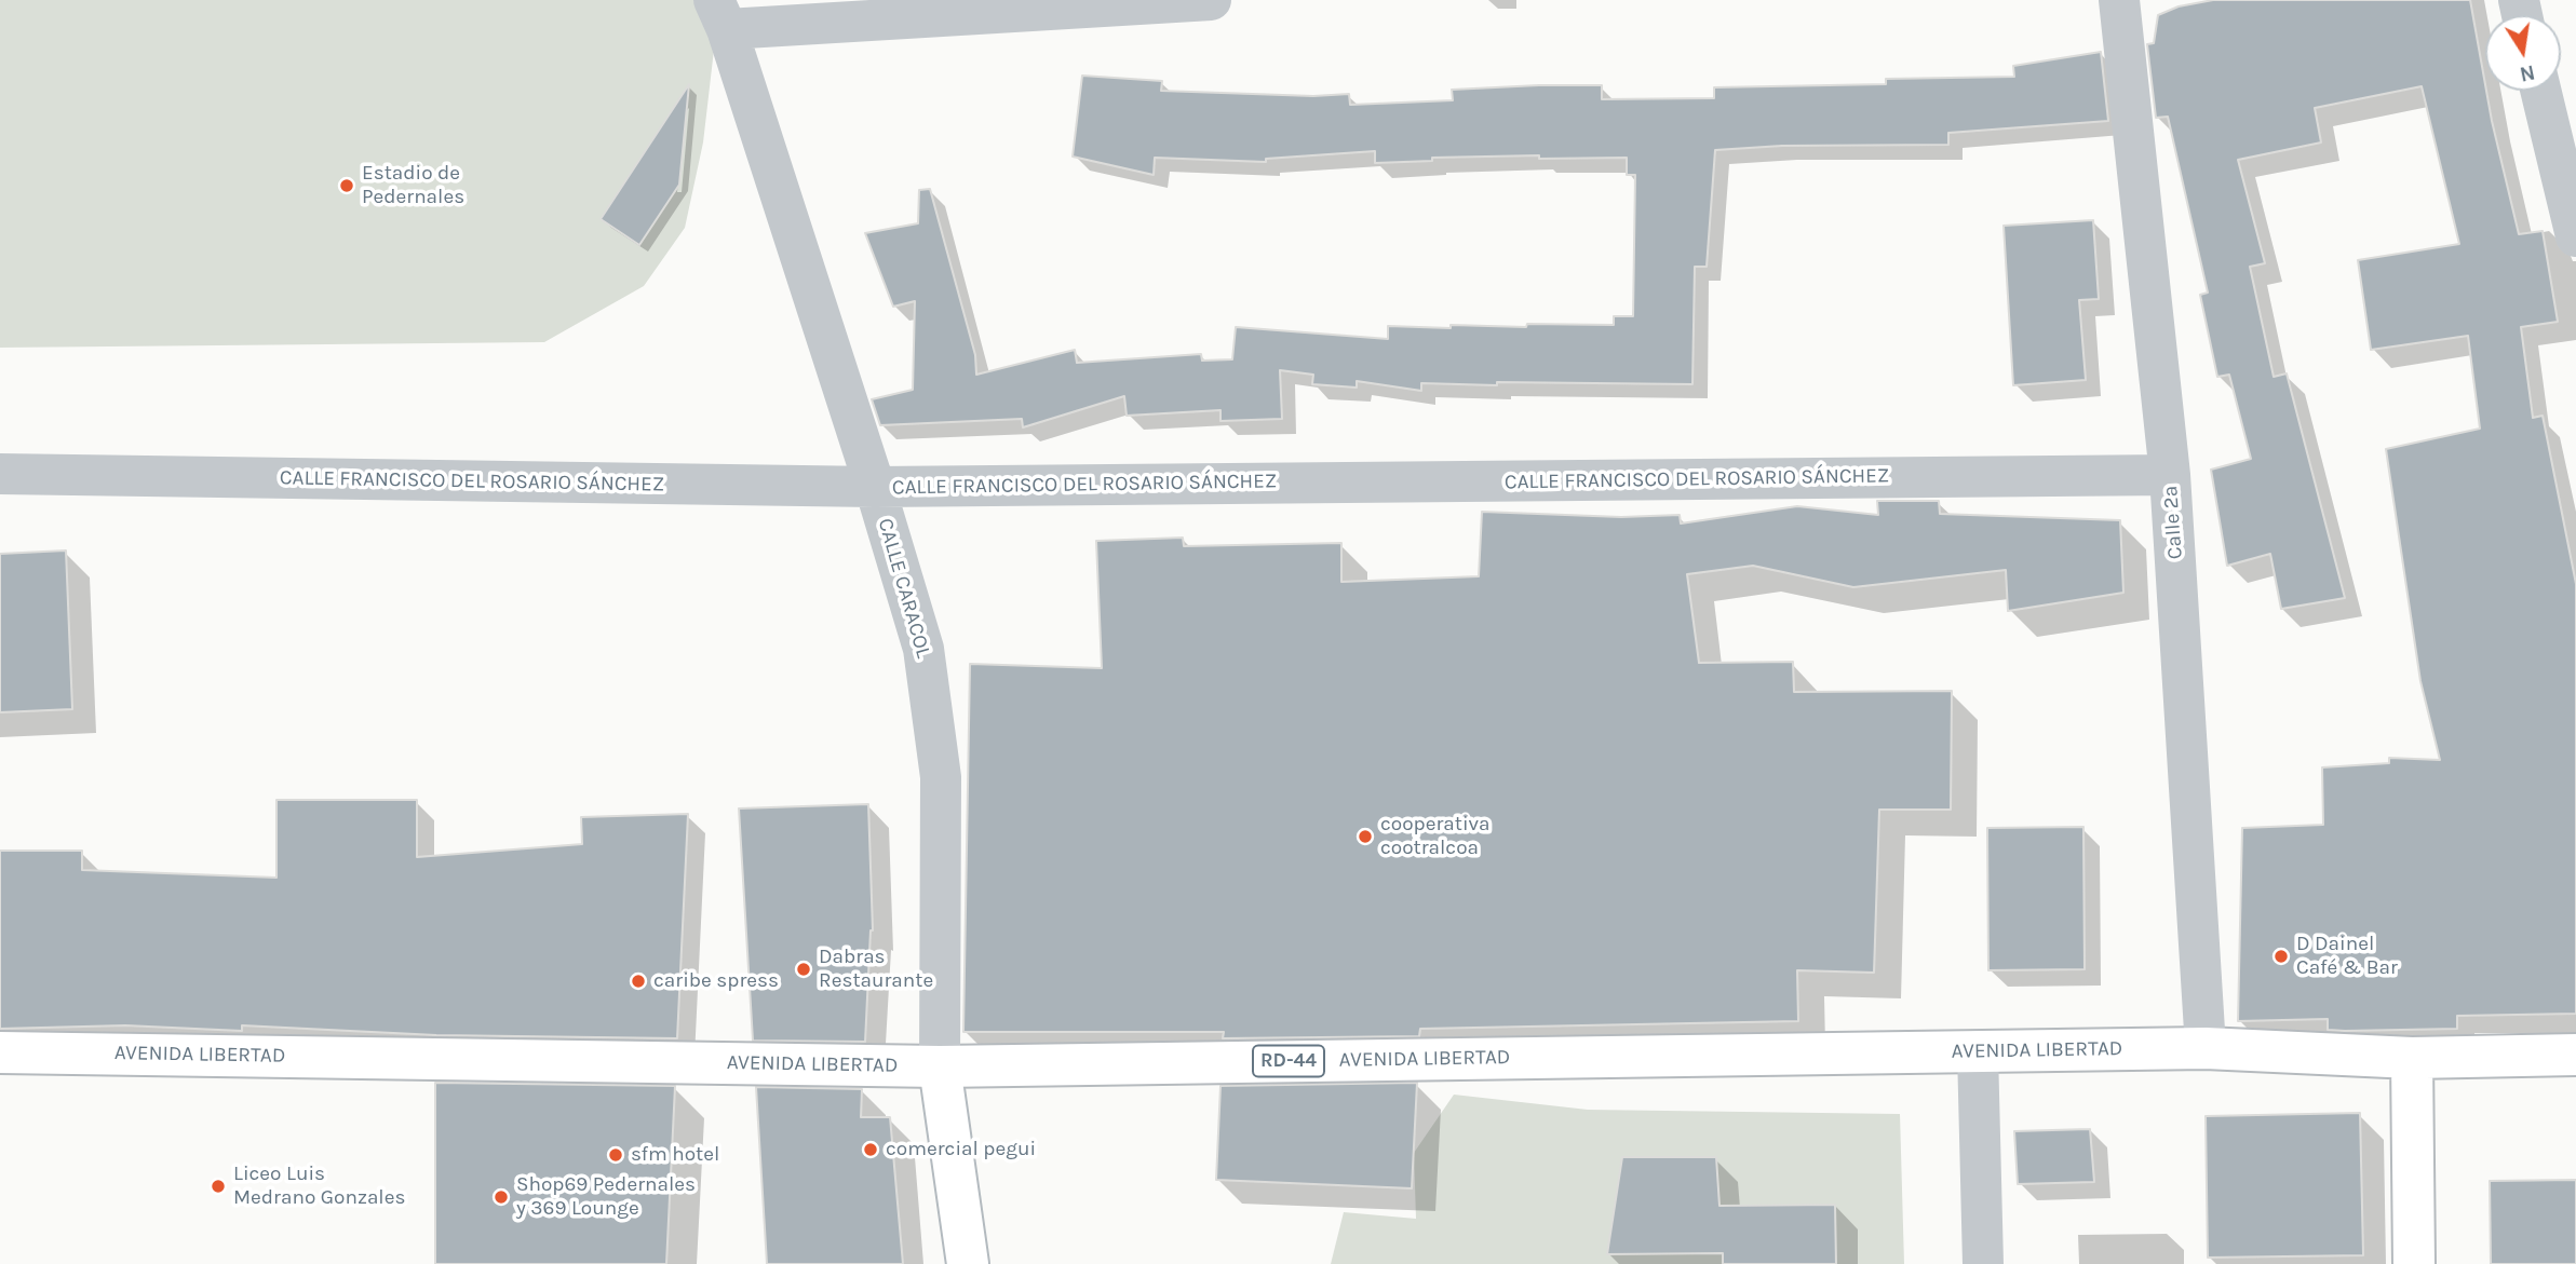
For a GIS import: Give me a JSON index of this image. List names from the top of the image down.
{
  "streets": {
    "main road": ["AVENIDA LIBERTAD", "RD-44"],
    "street": ["CALLE FRANCISCO DEL ROSARIO SÁNCHEZ", "Calle 2ª", "CALLE CARACOL"]
  },
  "crossings": [
    ["CALLE FRANCISCO DEL ROSARIO SÁNCHEZ", "Calle 2ª"],
    ["CALLE FRANCISCO DEL ROSARIO SÁNCHEZ", "CALLE CARACOL"],
    ["Calle 2ª", "AVENIDA LIBERTAD"],
    ["CALLE CARACOL", "AVENIDA LIBERTAD"]
  ],
  "places": [
    "Estadio de Pedernales",
    "cooperativa cootralcoa",
    "D Dainel Café & Bar",
    "Dabras Restaurante",
    "caribe spress",
    "comercial pegui",
    "sfm hotel",
    "Liceo Luis Medrano Gonzales",
    "Shop69 Pedernales y 369 Lounge"
  ],
  "north": "bottom"
}
